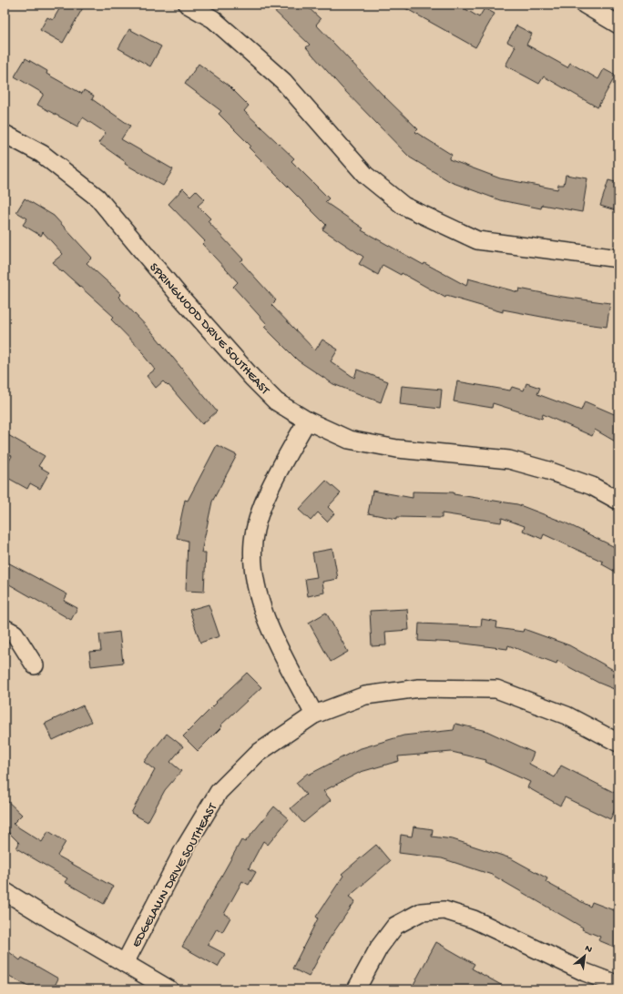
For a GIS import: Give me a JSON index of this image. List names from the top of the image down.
{
  "streets": {
    "street": ["SPRINGWOOD DRIVE SOUTHEAST", "EDGELAWN DRIVE SOUTHEAST"]
  },
  "north": "top right"
}
